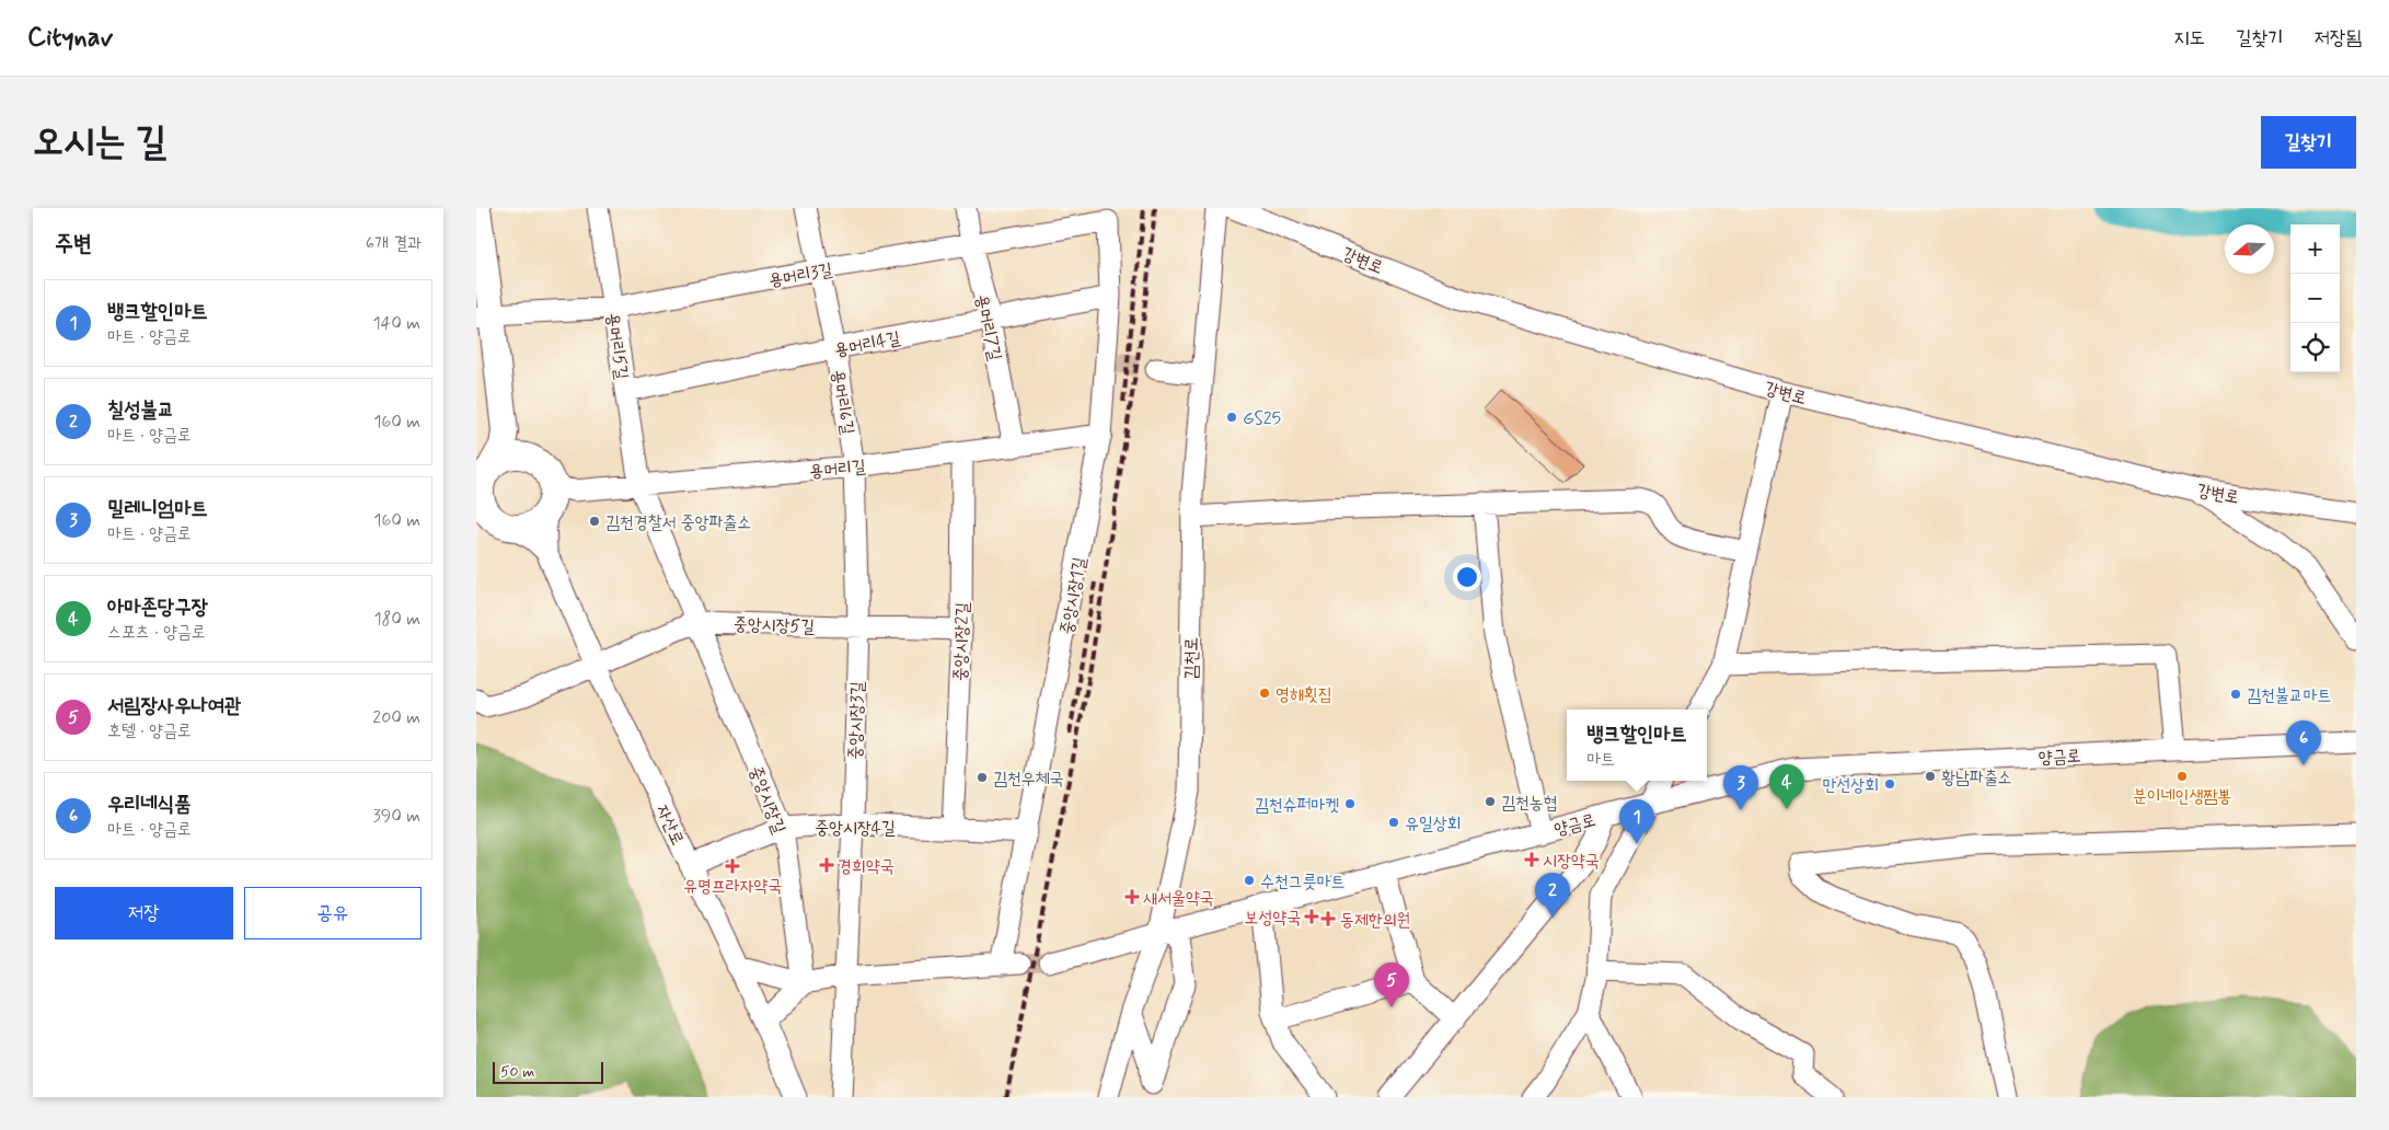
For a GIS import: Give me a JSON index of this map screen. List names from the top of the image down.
{
  "streets": {
    "street": [
      "강변로",
      "용머리3길",
      "용머리7길",
      "용머리4길",
      "용머리5길",
      "용머리6길",
      "용머리길",
      "중앙시장1길",
      "중앙시장5길",
      "중앙시장2길",
      "김천로",
      "중앙시장3길",
      "양금로",
      "중앙시장길",
      "자산로",
      "중앙시장4길"
    ]
  },
  "crossings": [
    ["용머리3길", "용머리7길"],
    ["용머리3길", "용머리5길"],
    ["용머리3길", "용머리6길"],
    ["용머리3길", "중앙시장1길"],
    ["용머리7길", "용머리4길"],
    ["용머리7길", "용머리길"],
    ["용머리4길", "용머리5길"],
    ["용머리4길", "용머리6길"],
    ["용머리4길", "중앙시장1길"],
    ["용머리5길", "용머리길"],
    ["용머리5길", "중앙시장길"],
    ["용머리6길", "용머리길"],
    ["용머리6길", "중앙시장3길"],
    ["용머리길", "중앙시장1길"],
    ["용머리길", "중앙시장2길"],
    ["용머리길", "중앙시장3길"],
    ["용머리길", "중앙시장길"],
    ["중앙시장1길", "중앙시장3길"],
    ["중앙시장1길", "중앙시장4길"],
    ["중앙시장5길", "중앙시장2길"],
    ["중앙시장5길", "중앙시장3길"],
    ["중앙시장5길", "중앙시장길"],
    ["중앙시장5길", "자산로"],
    ["중앙시장2길", "중앙시장4길"],
    ["김천로", "양금로"],
    ["중앙시장3길", "중앙시장4길"],
    ["중앙시장길", "중앙시장4길"],
    ["자산로", "중앙시장4길"]
  ],
  "places": {
    "other": [
      "GS25",
      "김천경찰서 중앙파출소",
      "영해횟집",
      "김천불교마트",
      "황남파출소",
      "분이네인생짬뽕",
      "김천우체국",
      "만선상회",
      "김천농협",
      "김천슈퍼마켓",
      "유일상회",
      "수천그릇마트"
    ],
    "health": [
      "시장약국",
      "경희약국",
      "유명프라자약국",
      "새서울약국",
      "보성약국",
      "동제한의원"
    ]
  },
  "scale_bar": "50 m",
  "north": "left",
  "page": {
    "header": "Citynav",
    "nav": ["지도", "길찾기", "저장됨"],
    "buttons": [
      "길찾기",
      ["저장", "공유"]
    ],
    "title": "오시는 길",
    "heading": ["주변", "6개 결과"],
    "map_buttons": ["+", "−"],
    "list": [
      {
        "mark": "1",
        "name": "뱅크할인마트",
        "note": "마트 · 양금로",
        "value": "140 m"
      },
      {
        "mark": "2",
        "name": "칠성불교",
        "note": "마트 · 양금로",
        "value": "160 m"
      },
      {
        "mark": "3",
        "name": "밀레니엄마트",
        "note": "마트 · 양금로",
        "value": "160 m"
      },
      {
        "mark": "4",
        "name": "아마존당구장",
        "note": "스포츠 · 양금로",
        "value": "180 m"
      },
      {
        "mark": "5",
        "name": "서림장사우나여관",
        "note": "호텔 · 양금로",
        "value": "200 m"
      },
      {
        "mark": "6",
        "name": "우리네식품",
        "note": "마트 · 양금로",
        "value": "390 m"
      }
    ],
    "popup": ["뱅크할인마트", "마트"],
    "pins": [
      "6",
      "4",
      "3",
      "1",
      "2",
      "5"
    ],
    "scale": "50 m"
  }
}
